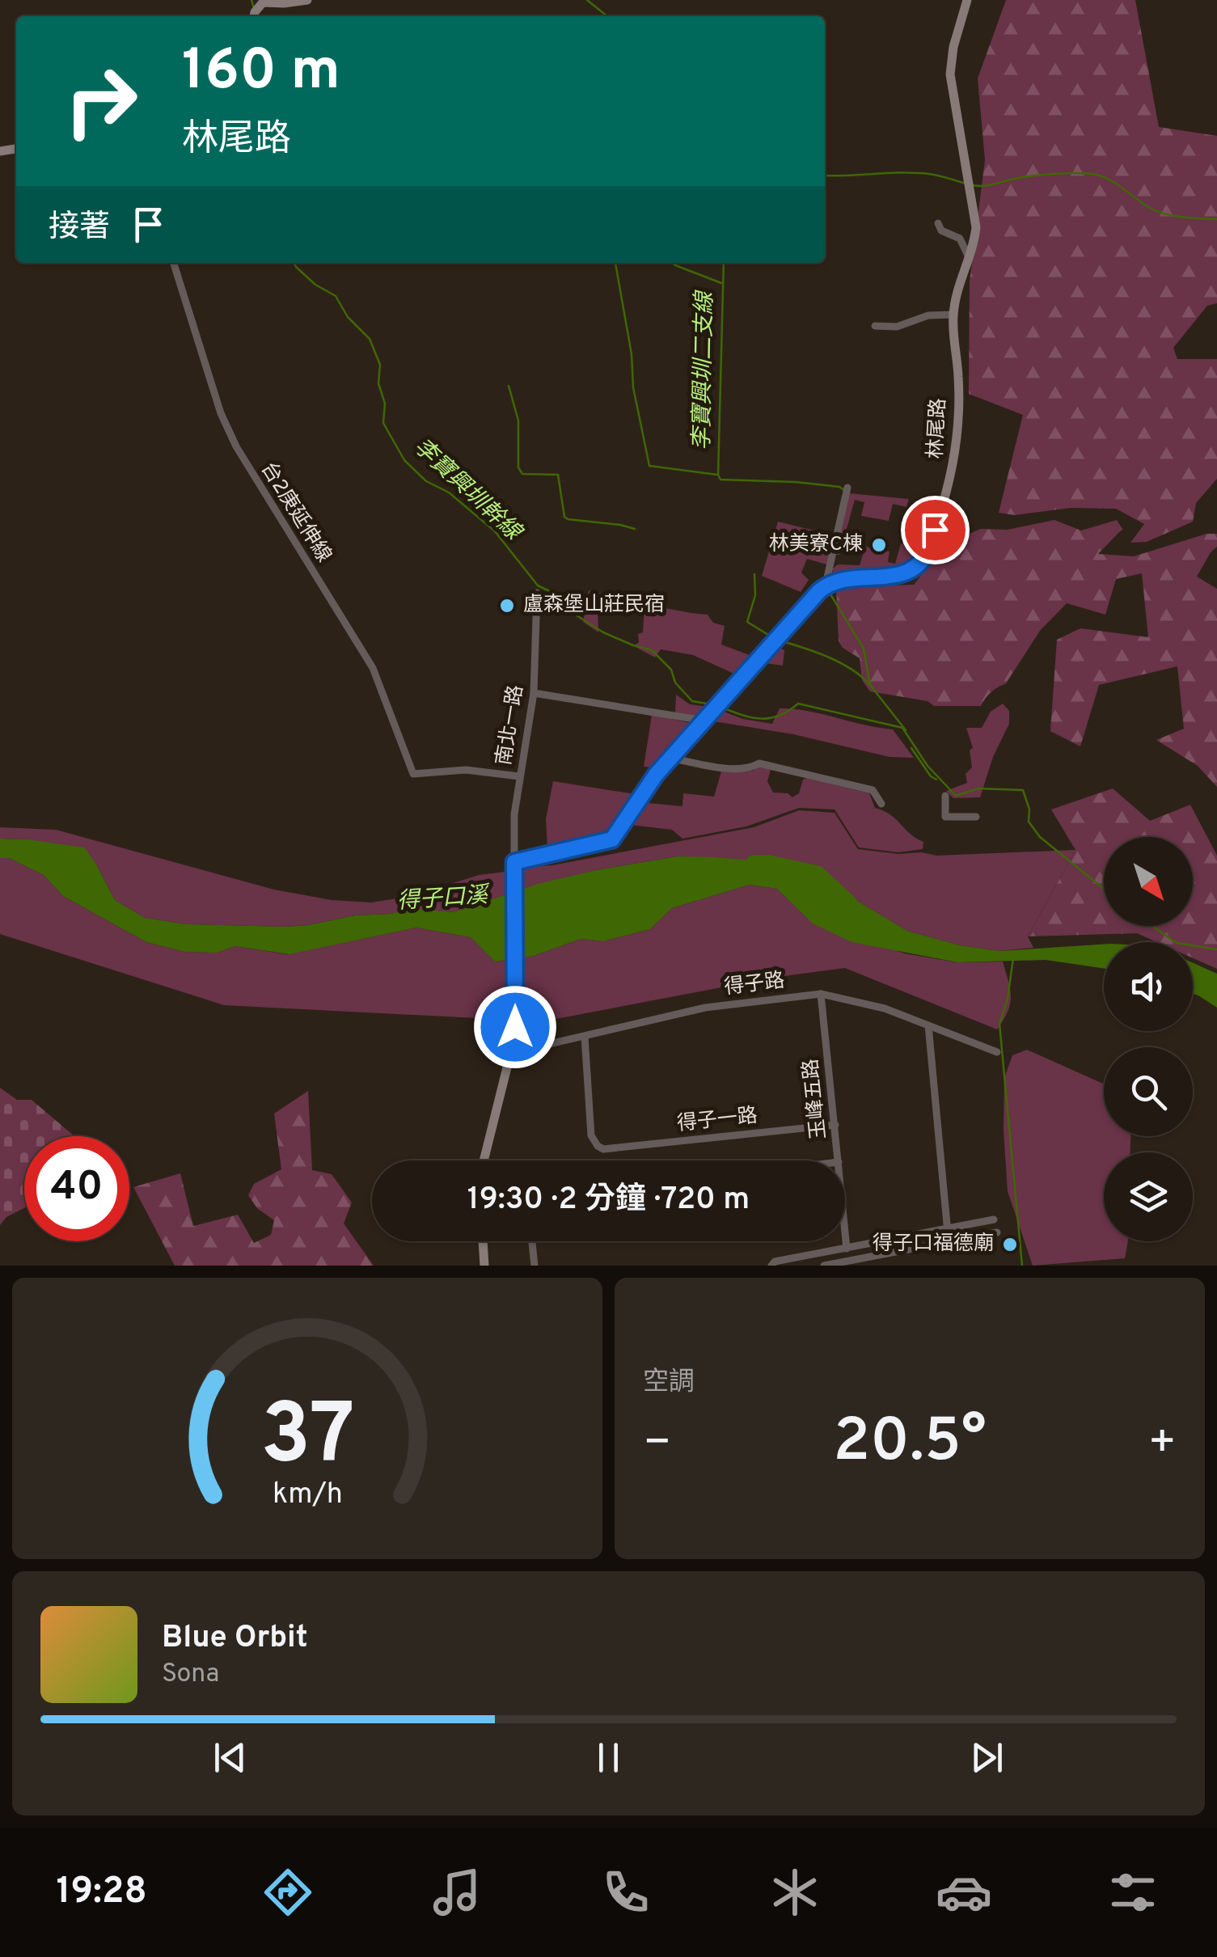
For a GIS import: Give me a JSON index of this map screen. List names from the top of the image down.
{
  "streets": {
    "street": [
      "林尾路",
      "台2庚延伸線",
      "南北一路",
      "得子路",
      "玉峰五路",
      "得子一路"
    ]
  },
  "crossings": [
    ["台2庚延伸線", "南北一路"],
    ["得子路", "玉峰五路"],
    ["得子路", "得子一路"],
    ["玉峰五路", "得子一路"]
  ],
  "water": ["李寶興圳二支線", "李寶興圳幹線", "得子口溪"],
  "places": ["林美寮C棟", "盧森堡山莊民宿", "得子口福德廟"],
  "north": "bottom right",
  "page": {
    "turn": ["160 m", "林尾路"],
    "then": "接著",
    "limit": "40",
    "trip": "19:30 · 2 分鐘 · 720 m",
    "tile": "空調",
    "heat": ["−", "20.5°", "+"],
    "song": ["Blue Orbit", "Sona"],
    "tabs": "19:28",
    "gauge": ["37", "km/h"]
  }
}
